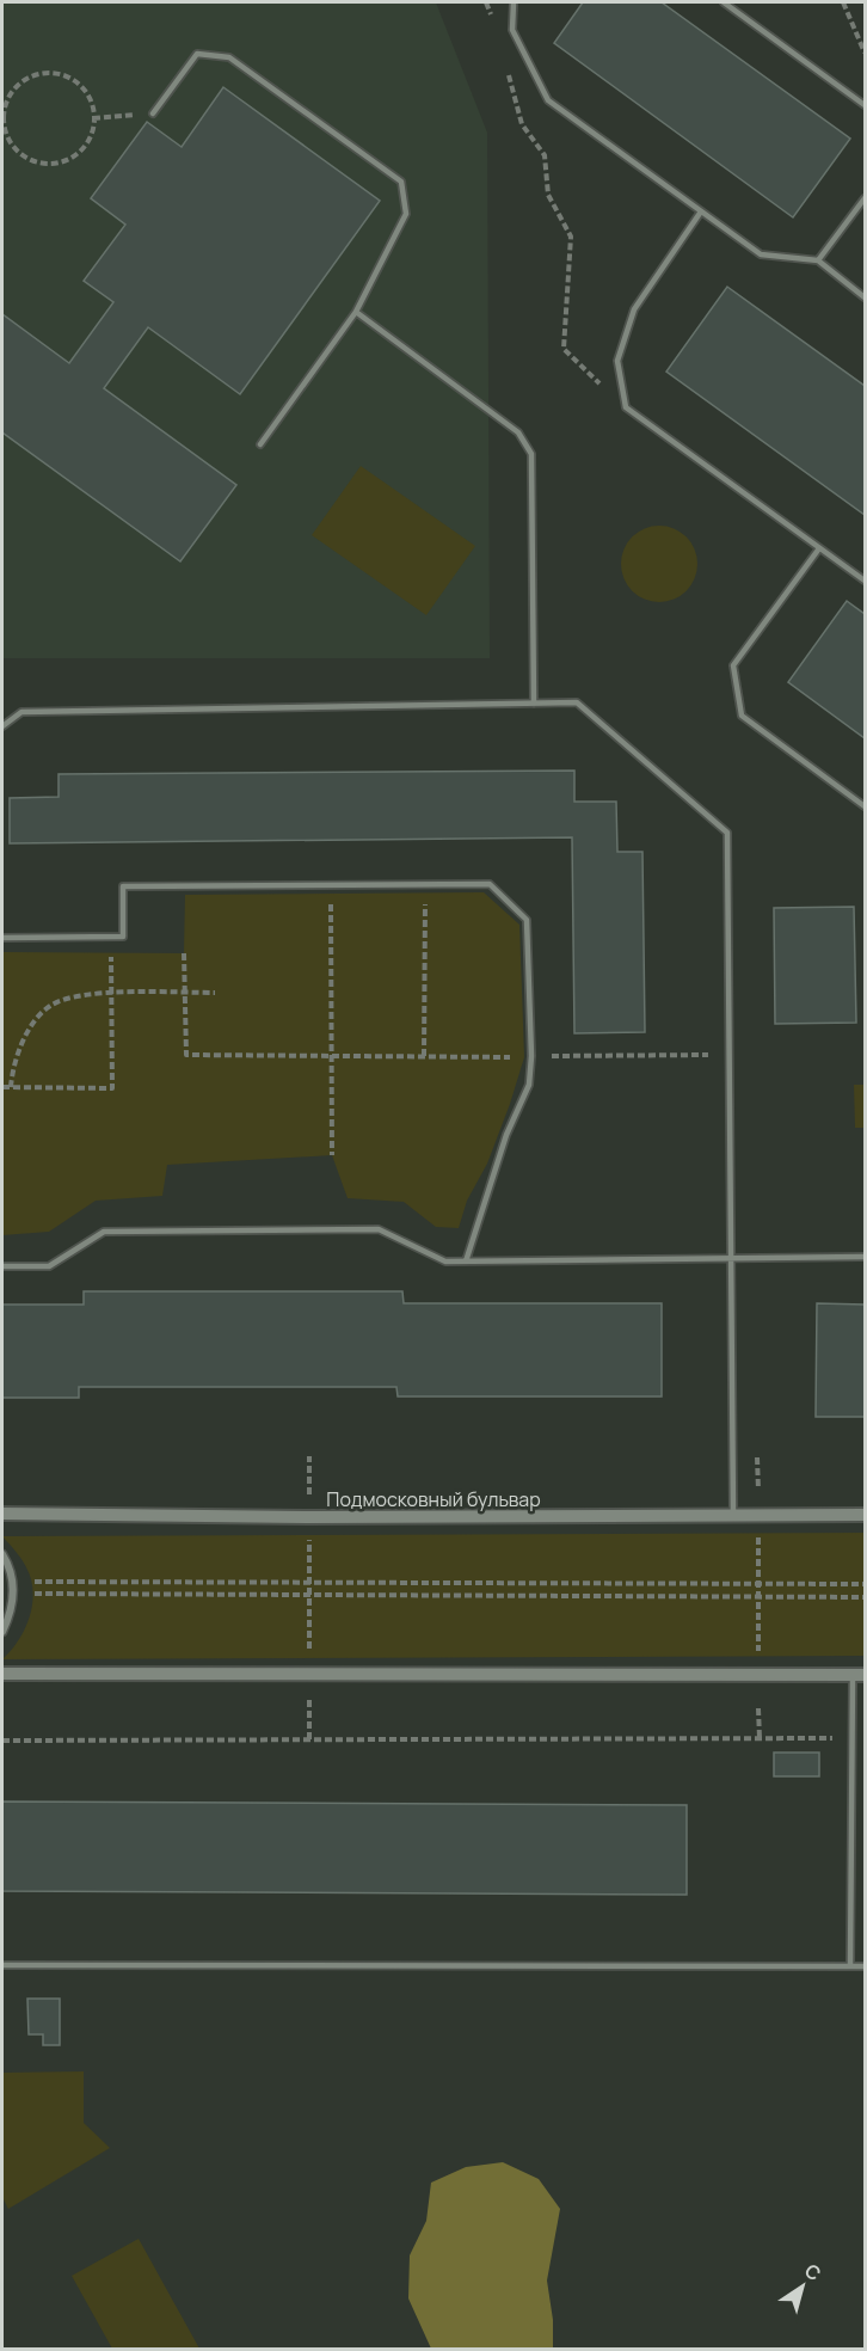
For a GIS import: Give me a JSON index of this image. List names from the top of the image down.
{
  "streets": {
    "street": ["Подмосковный бульвар"]
  },
  "north": "top right"
}
